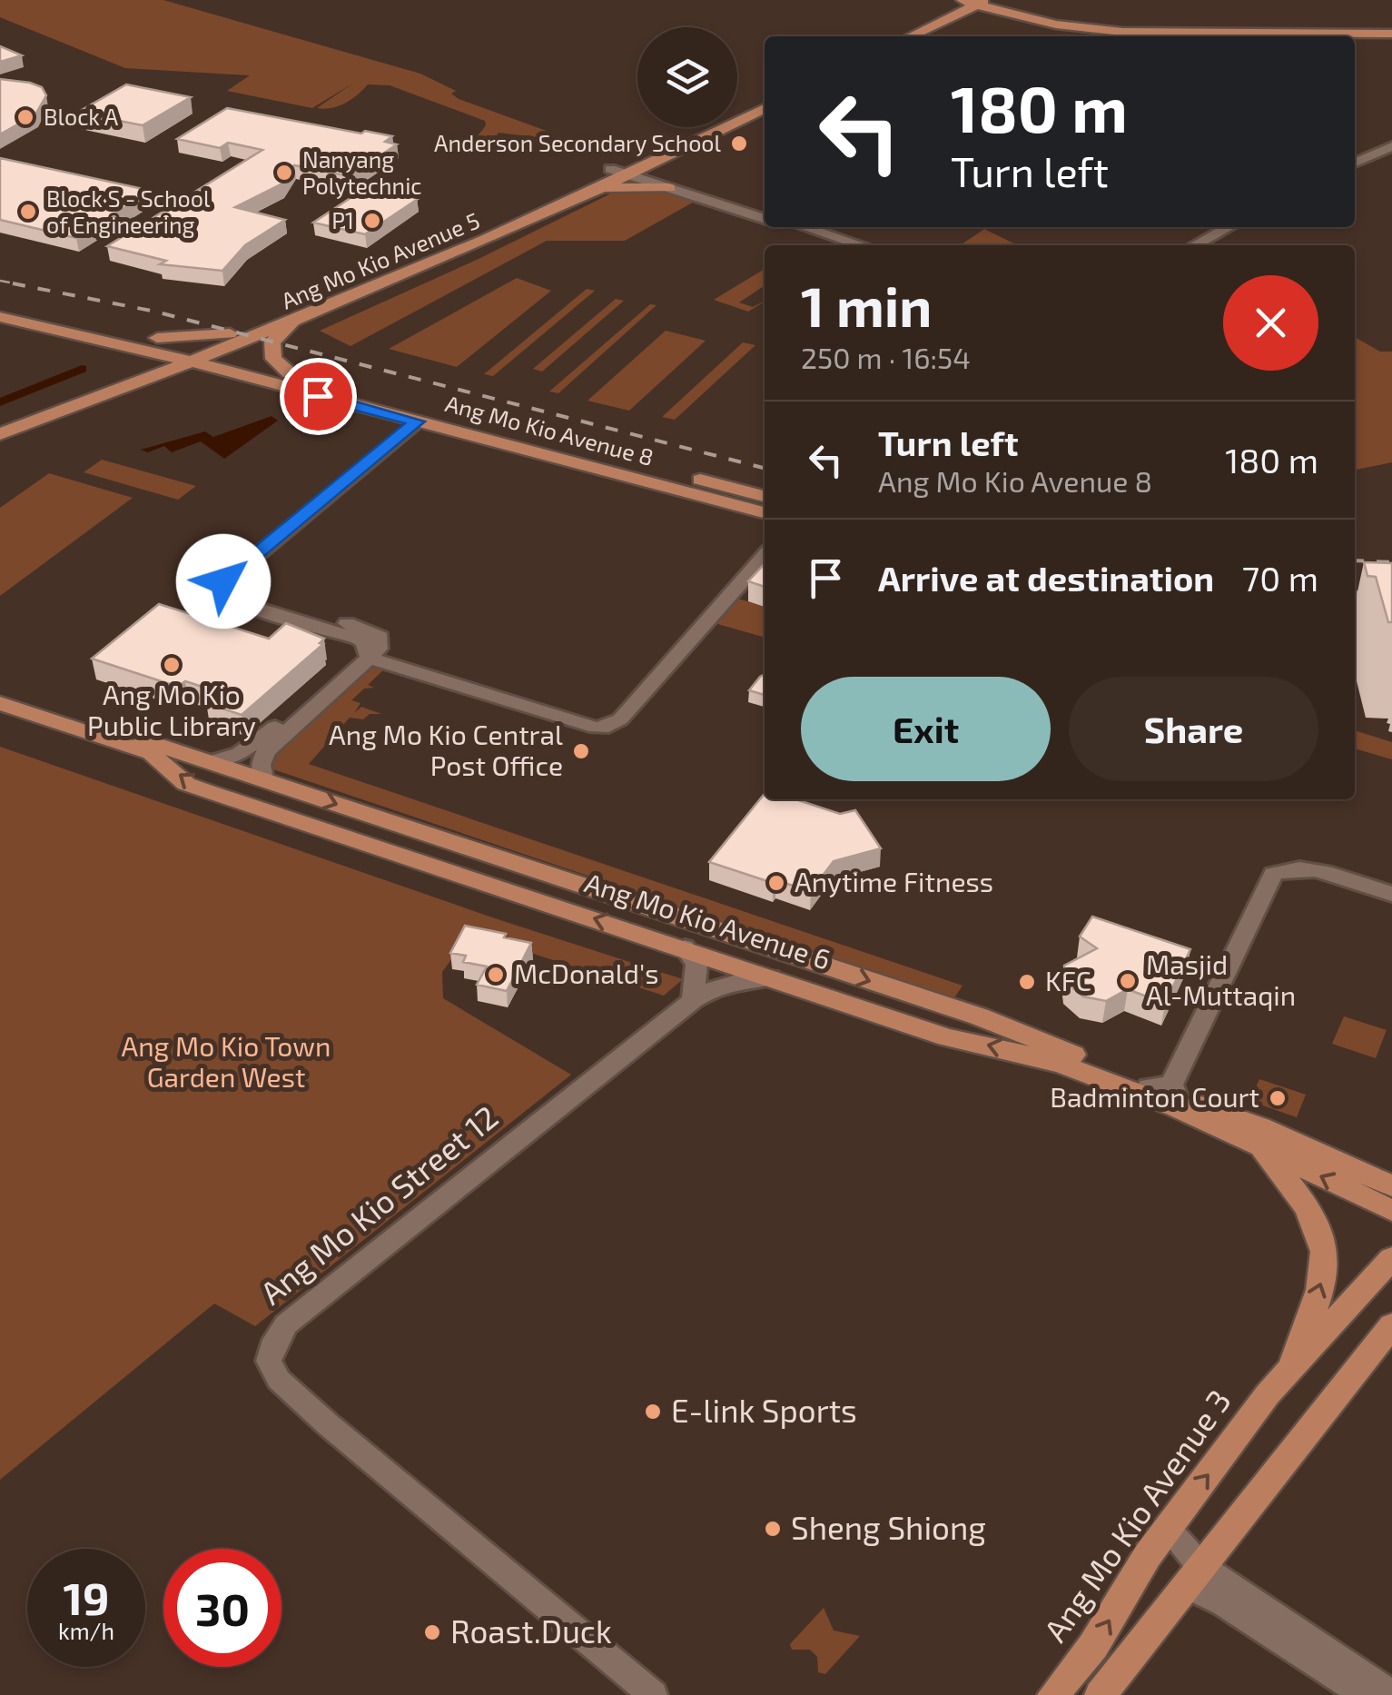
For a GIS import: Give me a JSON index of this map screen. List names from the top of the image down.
{
  "streets": {
    "main road": [
      "Ang Mo Kio Avenue 5",
      "Ang Mo Kio Avenue 8",
      "Ang Mo Kio Avenue 6",
      "Ang Mo Kio Avenue 3"
    ],
    "street": ["Ang Mo Kio Street 12"]
  },
  "crossings": [
    ["Ang Mo Kio Avenue 5", "Ang Mo Kio Avenue 8"],
    ["Ang Mo Kio Avenue 6", "Ang Mo Kio Street 12"]
  ],
  "parks": ["Ang Mo Kio Town Garden West"],
  "places": [
    "Block A",
    "Anderson Secondary School",
    "Nanyang Polytechnic",
    "Block S - School of Engineering",
    "P1",
    "Ang Mo Kio Public Library",
    "Ang Mo Kio Central Post Office",
    "Anytime Fitness",
    "McDonald's",
    "Masjid Al-Muttaqin",
    "KFC",
    "Badminton Court",
    "E-link Sports",
    "Sheng Shiong",
    "Roast.Duck"
  ],
  "page": {
    "turn": ["180 m", "Turn left"],
    "heading": ["1 min", "250 m · 16:54"],
    "list": [
      {
        "name": "Turn left",
        "note": "Ang Mo Kio Avenue 8",
        "value": "180 m"
      },
      {
        "name": "Arrive at destination",
        "value": "70 m"
      }
    ],
    "buttons": ["Exit", "Share"],
    "speed": "19 km/h",
    "limit": "30"
  }
}
